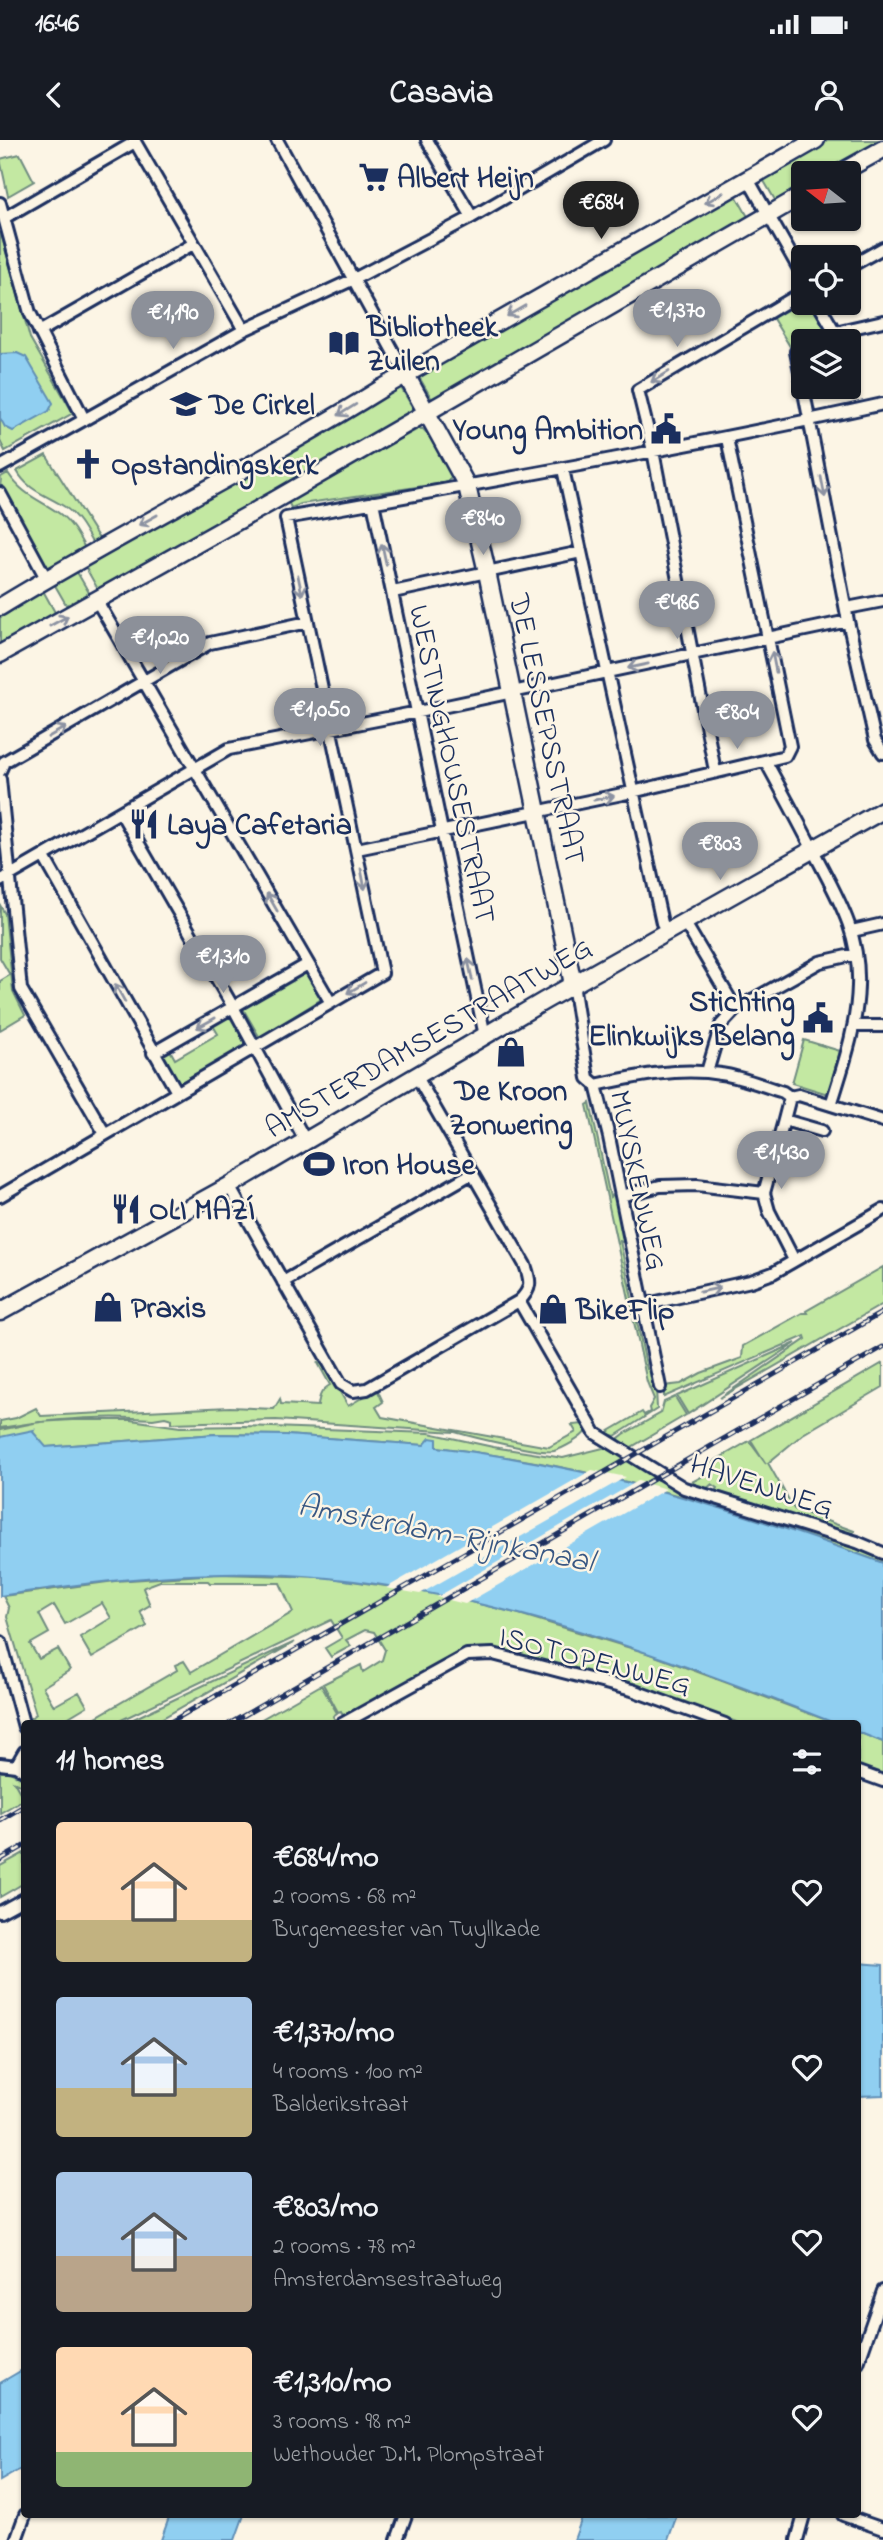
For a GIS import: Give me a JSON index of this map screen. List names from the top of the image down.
{
  "streets": {
    "street": [
      "DE LESSEPSSTRAAT",
      "WESTINGHOUSESTRAAT",
      "AMSTERDAMSESTRAATWEG",
      "MUYSKENWEG",
      "HAVENWEG",
      "ISOTOPENWEG"
    ]
  },
  "crossings": [
    ["DE LESSEPSSTRAAT", "AMSTERDAMSESTRAATWEG"],
    ["DE LESSEPSSTRAAT", "MUYSKENWEG"],
    ["WESTINGHOUSESTRAAT", "AMSTERDAMSESTRAATWEG"],
    ["AMSTERDAMSESTRAATWEG", "MUYSKENWEG"]
  ],
  "one_way": ["WESTINGHOUSESTRAAT"],
  "water": ["Amsterdam-Rijnkanaal"],
  "places": {
    "supermarket": ["Albert Heijn"],
    "library": ["Bibliotheek Zuilen"],
    "school or university": ["De Cirkel"],
    "public building": ["Young Ambition", "Stichting Elinkwijks Belang"],
    "church": ["Opstandingskerk"],
    "restaurant": ["Laya Cafetaria", "OLI MAZÍ"],
    "shop": ["De Kroon Zonwering", "Praxis", "BikeFlip"],
    "sports": ["Iron House"]
  },
  "north": "left",
  "page": {
    "status": "16:46",
    "header": "Casavia",
    "price": [
      "€684",
      "€1,370",
      "€1,190",
      "€840",
      "€486",
      "€1,020",
      "€1,050",
      "€804",
      "€803",
      "€1,310",
      "€1,430"
    ],
    "heading": "11 homes",
    "list": [
      {
        "name": "€684/mo",
        "note": "2 rooms · 68 m² · Burgemeester van Tuyllkade"
      },
      {
        "name": "€1,370/mo",
        "note": "4 rooms · 100 m² · Balderikstraat"
      },
      {
        "name": "€803/mo",
        "note": "2 rooms · 78 m² · Amsterdamsestraatweg"
      },
      {
        "name": "€1,310/mo",
        "note": "3 rooms · 98 m² · Wethouder D.M. Plompstraat"
      }
    ]
  }
}
